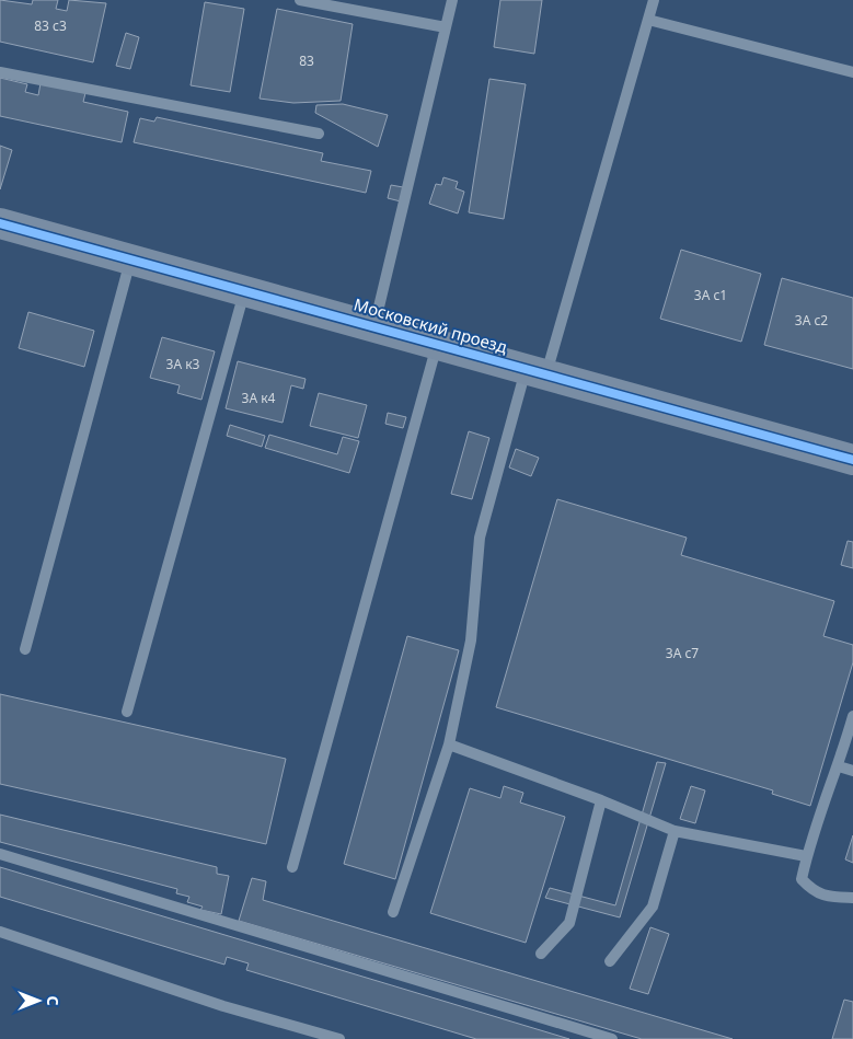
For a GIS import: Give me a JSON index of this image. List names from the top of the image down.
{
  "streets": {
    "street": ["Московский проезд"]
  },
  "house_numbers": [
    "83 с3",
    "83",
    "3А с1",
    "3А с2",
    "3А к3",
    "3А к4",
    "3А с7"
  ],
  "north": "right"
}
